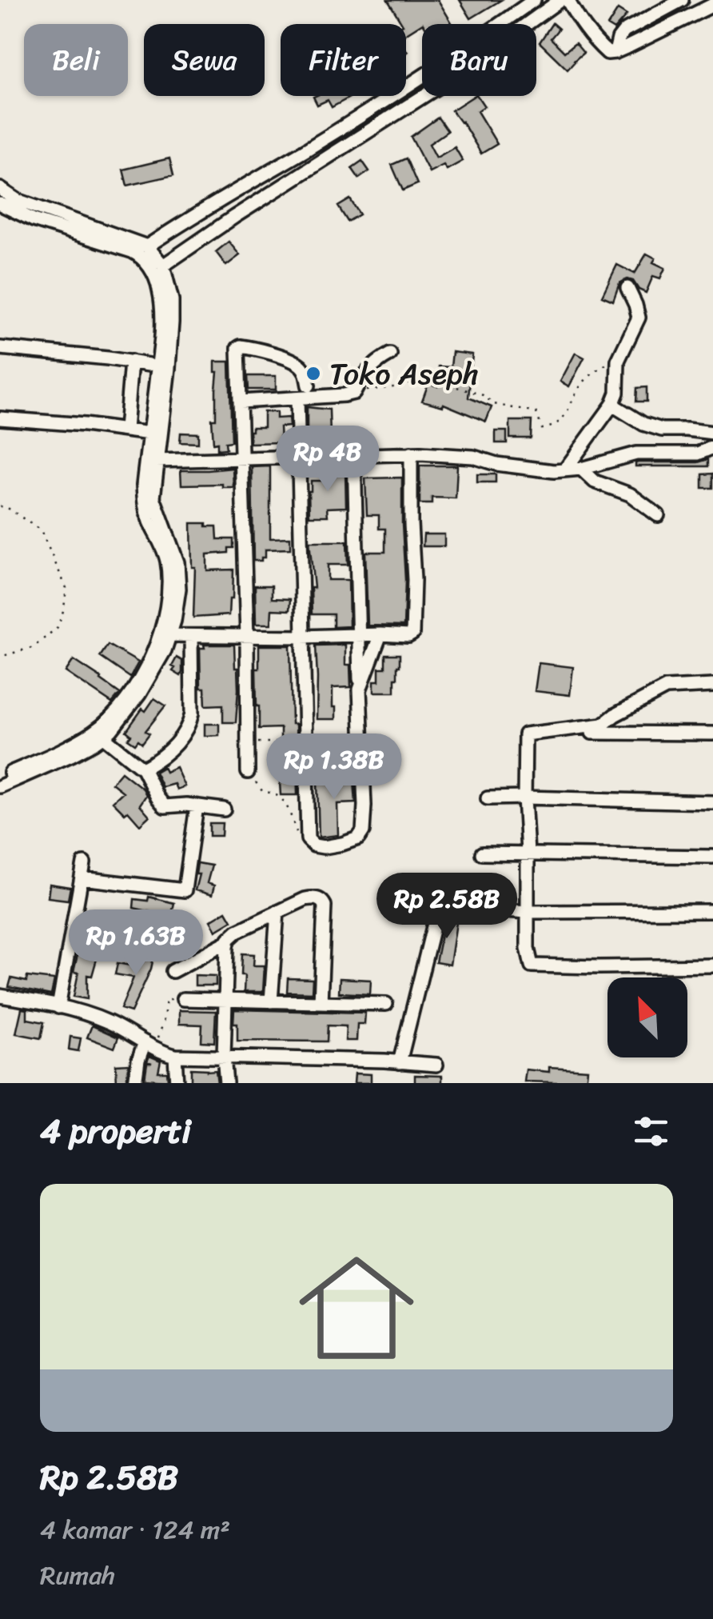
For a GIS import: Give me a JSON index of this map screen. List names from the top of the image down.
{
  "places": ["Toko Aseph"],
  "north": "top left",
  "page": {
    "chip": [
      "Beli",
      "Sewa",
      "Filter",
      "Baru"
    ],
    "price": [
      "Rp 4B",
      "Rp 1.38B",
      "Rp 2.58B",
      "Rp 1.63B"
    ],
    "heading": "4 properti",
    "list": [
      {
        "name": "Rp 2.58B",
        "note": "4 kamar · 124 m² · Rumah"
      }
    ]
  }
}
